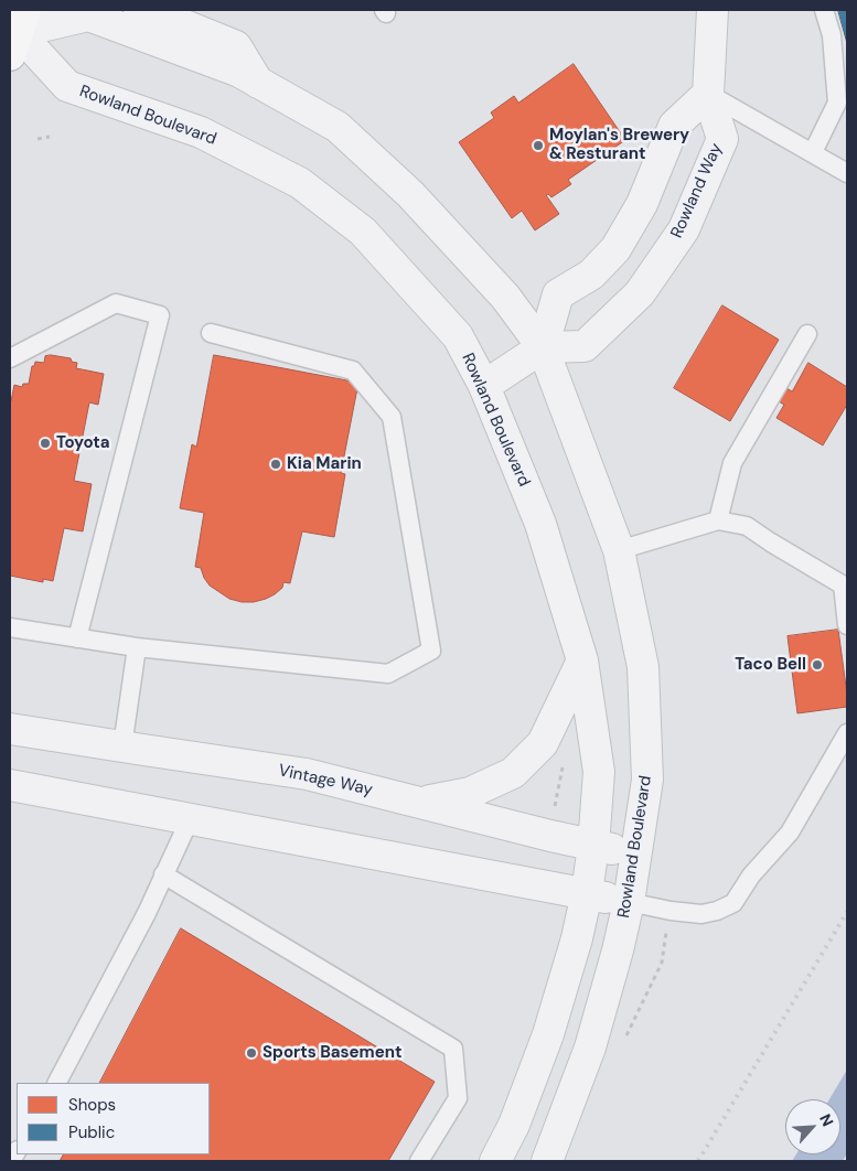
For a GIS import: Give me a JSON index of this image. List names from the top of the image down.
{
  "streets": {
    "street": ["Rowland Boulevard", "Rowland Way", "Vintage Way"]
  },
  "crossings": [
    ["Rowland Boulevard", "Rowland Way"],
    ["Rowland Boulevard", "Vintage Way"]
  ],
  "places": [
    "Moylan's Brewery & Resturant",
    "Toyota",
    "Kia Marin",
    "Taco Bell",
    "Sports Basement"
  ],
  "legend": ["Shops", "Public"],
  "north": "top right"
}
